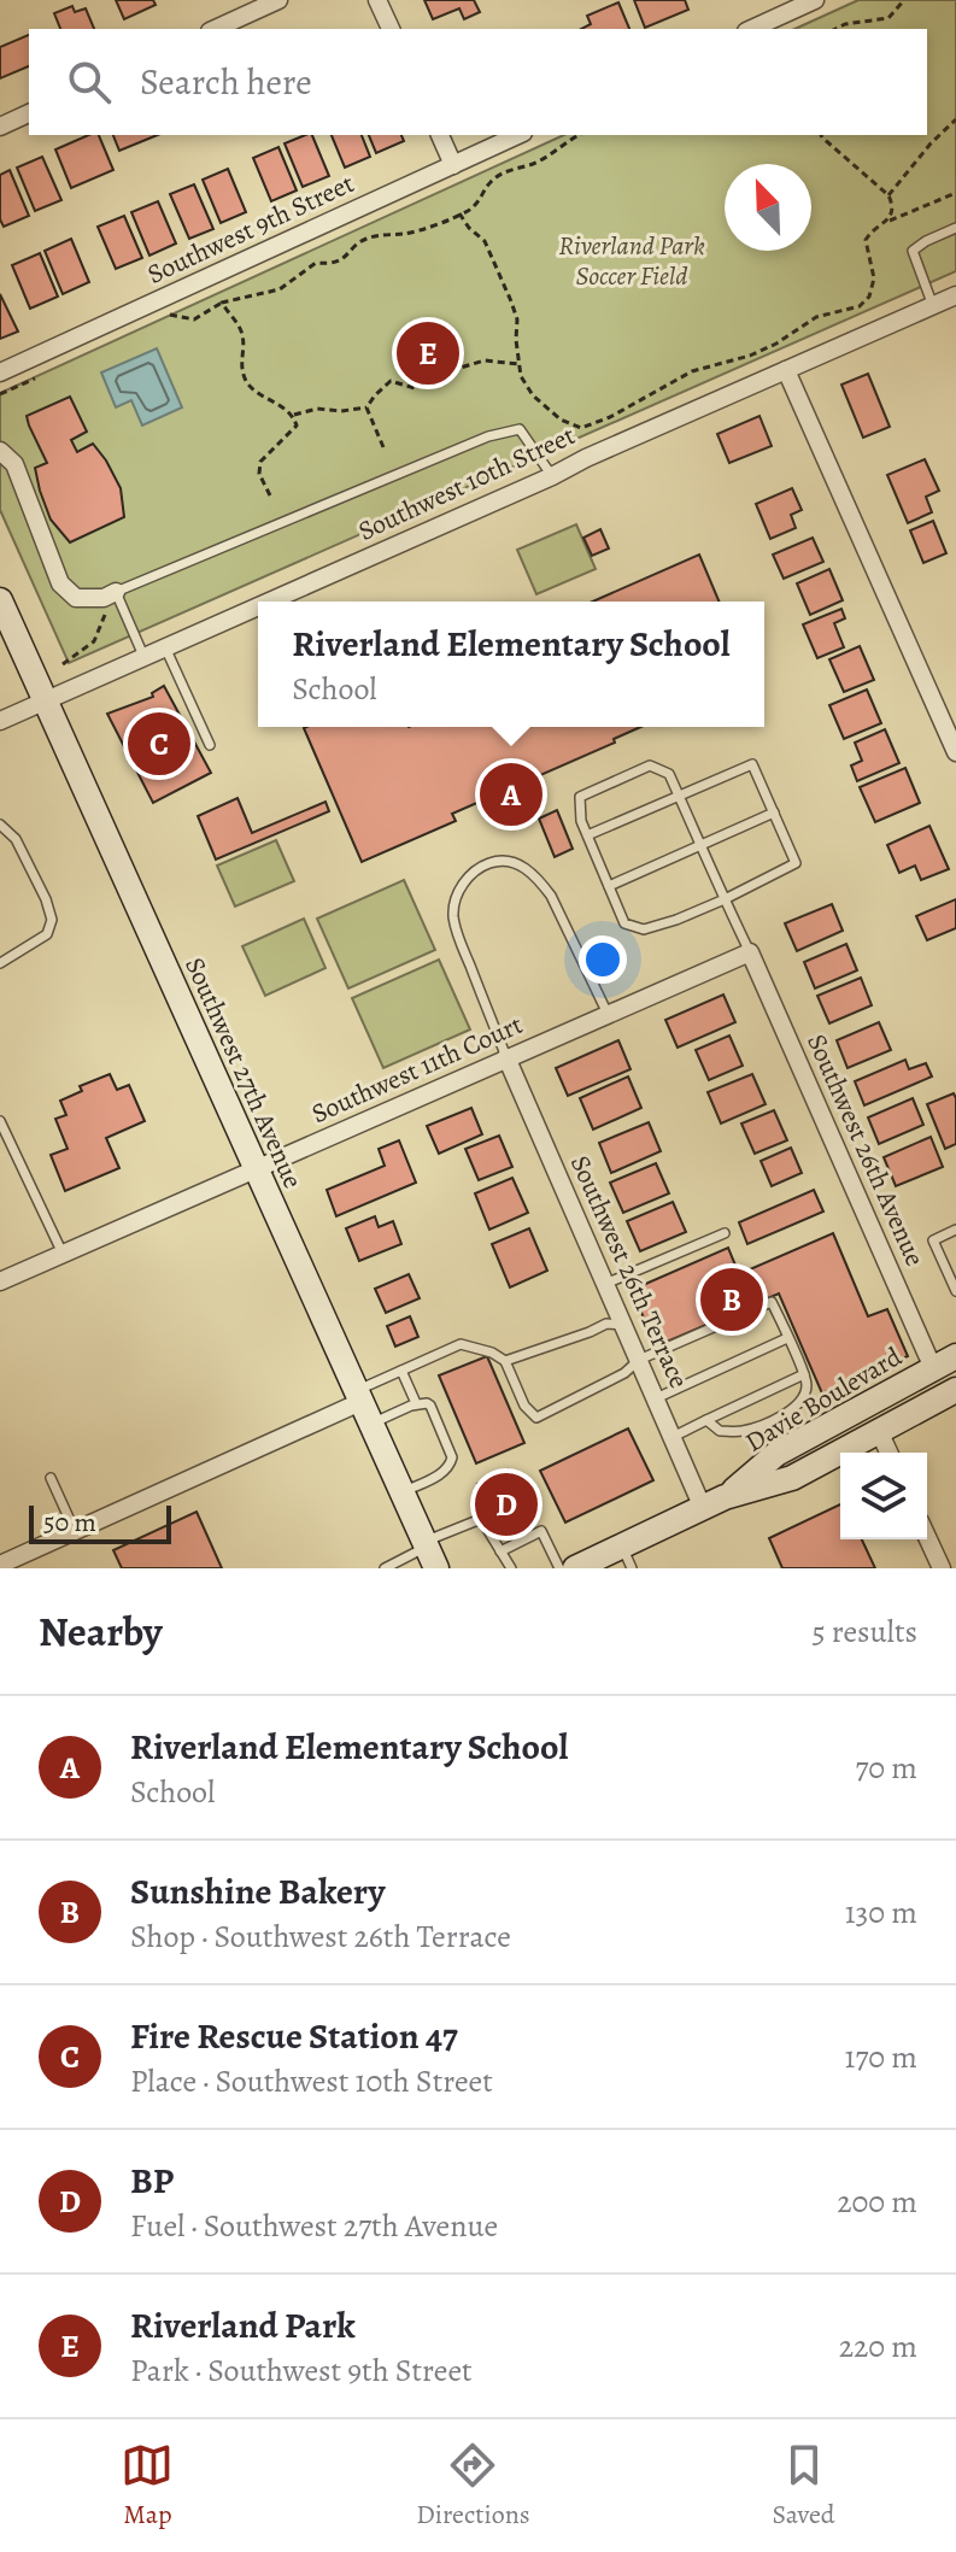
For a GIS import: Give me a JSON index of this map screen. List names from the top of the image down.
{
  "streets": {
    "street": [
      "Southwest 9th Street",
      "Southwest 10th Street",
      "Southwest 11th Court",
      "Southwest 27th Avenue",
      "Southwest 26th Avenue",
      "Southwest 26th Terrace",
      "Davie Boulevard"
    ]
  },
  "crossings": [
    ["Southwest 10th Street", "Southwest 27th Avenue"],
    ["Southwest 11th Court", "Southwest 27th Avenue"],
    ["Southwest 11th Court", "Southwest 26th Avenue"],
    ["Southwest 11th Court", "Southwest 26th Terrace"],
    ["Southwest 26th Avenue", "Davie Boulevard"],
    ["Southwest 26th Terrace", "Davie Boulevard"]
  ],
  "parks": ["Riverland Park Soccer Field"],
  "scale_bar": "50 m",
  "north": "top left",
  "page": {
    "search": "Search here",
    "pins": [
      "E",
      "C",
      "A",
      "B",
      "D"
    ],
    "popup": ["Riverland Elementary School", "School"],
    "scale": "50 m",
    "heading": ["Nearby", "5 results"],
    "list": [
      {
        "mark": "A",
        "name": "Riverland Elementary School",
        "note": "School",
        "value": "70 m"
      },
      {
        "mark": "B",
        "name": "Sunshine Bakery",
        "note": "Shop · Southwest 26th Terrace",
        "value": "130 m"
      },
      {
        "mark": "C",
        "name": "Fire Rescue Station 47",
        "note": "Place · Southwest 10th Street",
        "value": "170 m"
      },
      {
        "mark": "D",
        "name": "BP",
        "note": "Fuel · Southwest 27th Avenue",
        "value": "200 m"
      },
      {
        "mark": "E",
        "name": "Riverland Park",
        "note": "Park · Southwest 9th Street",
        "value": "220 m"
      }
    ],
    "nav": ["Map", "Directions", "Saved"]
  }
}
